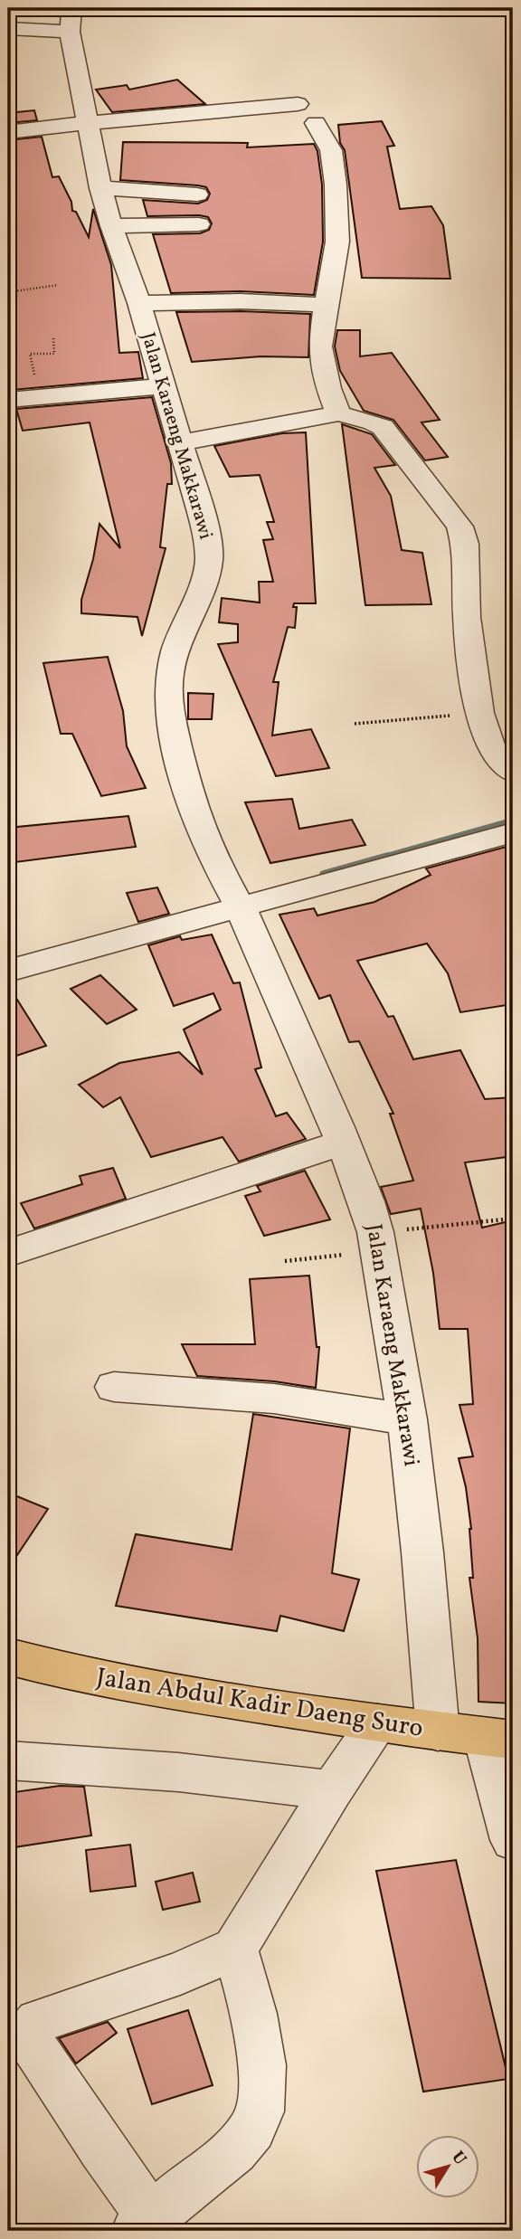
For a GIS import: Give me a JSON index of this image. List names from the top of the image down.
{
  "streets": {
    "main road": ["Jalan Abdul Kadir Daeng Suro"],
    "street": ["Jalan Karaeng Makkarawi"]
  },
  "crossings": [
    ["Jalan Karaeng Makkarawi", "Jalan Abdul Kadir Daeng Suro"]
  ],
  "north": "top right"
}
